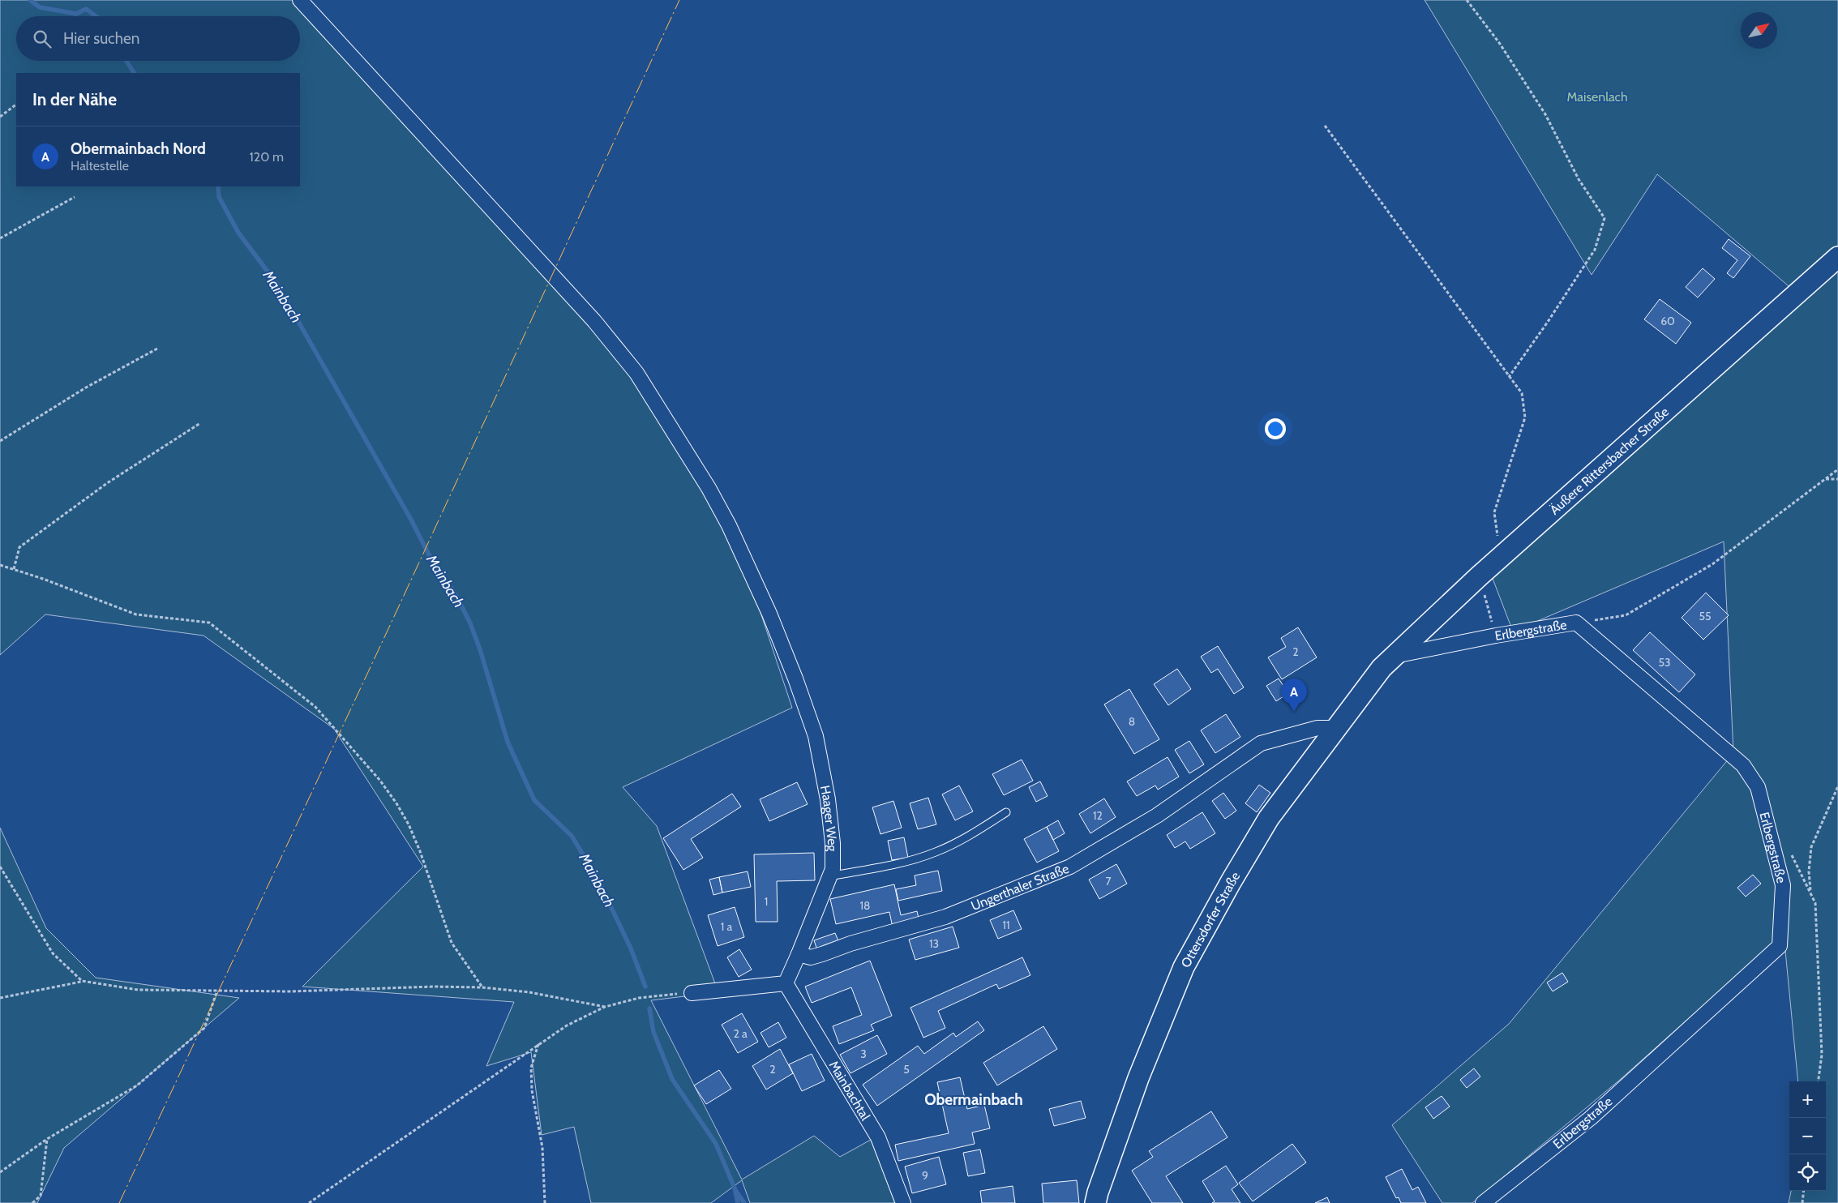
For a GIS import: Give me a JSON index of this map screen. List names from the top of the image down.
{
  "streets": {
    "main road": ["Äußere Rittersbacher Straße", "Ottersdorfer Straße"],
    "street": [
      "Erlbergstraße",
      "Haager Weg",
      "Ungerthaler Straße",
      "Mainbachtal"
    ]
  },
  "crossings": [
    ["Äußere Rittersbacher Straße", "Erlbergstraße"],
    ["Äußere Rittersbacher Straße", "Ottersdorfer Straße"],
    ["Erlbergstraße", "Ottersdorfer Straße"],
    ["Haager Weg", "Ungerthaler Straße"],
    ["Ungerthaler Straße", "Ottersdorfer Straße"]
  ],
  "districts": ["Obermainbach"],
  "water": ["Mainbach"],
  "parks": ["Maisenlach"],
  "house_numbers": [
    "60",
    "55",
    "2",
    "53",
    "8",
    "12",
    "7",
    "1",
    "18",
    "11",
    "1 a",
    "13",
    "2 a",
    "3",
    "2",
    "5",
    "9"
  ],
  "north": "top right",
  "page": {
    "search": "Hier suchen",
    "heading": "In der Nähe",
    "list": [
      {
        "mark": "A",
        "name": "Obermainbach Nord",
        "note": "Haltestelle",
        "value": "120 m"
      }
    ],
    "pins": "A",
    "map_buttons": ["+", "−"]
  }
}
